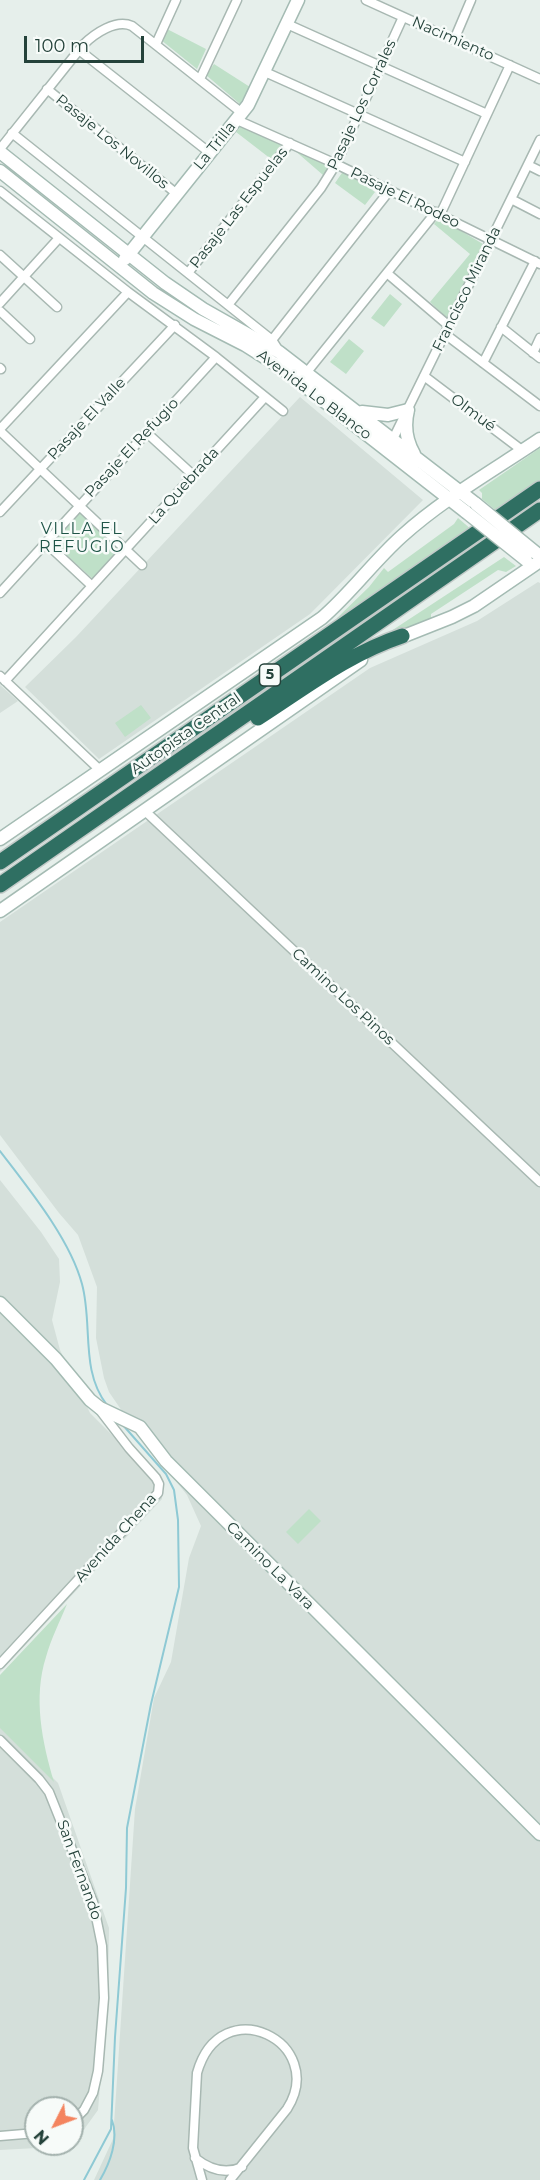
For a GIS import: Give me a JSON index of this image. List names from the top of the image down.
{
  "streets": {
    "highway": ["5", "Autopista Central"],
    "street": [
      "Nacimiento",
      "Pasaje Los Corrales",
      "Pasaje Los Novillos",
      "La Trilla",
      "Pasaje El Rodeo",
      "Pasaje Las Espuelas",
      "Francisco Miranda",
      "Avenida Lo Blanco",
      "Olmué",
      "Pasaje El Valle",
      "Pasaje El Refugio",
      "La Quebrada",
      "Camino Los Pinos",
      "Avenida Chena",
      "Camino La Vara",
      "San Fernando"
    ]
  },
  "crossings": [
    ["Nacimiento", "Pasaje Los Corrales"],
    ["Pasaje Los Corrales", "Pasaje El Rodeo"],
    ["Pasaje Los Corrales", "Avenida Lo Blanco"],
    ["Pasaje Los Novillos", "La Trilla"],
    ["La Trilla", "Pasaje El Rodeo"],
    ["La Trilla", "Avenida Lo Blanco"],
    ["Pasaje El Rodeo", "Pasaje Las Espuelas"],
    ["Pasaje El Rodeo", "Francisco Miranda"],
    ["Pasaje Las Espuelas", "Avenida Lo Blanco"],
    ["Francisco Miranda", "Avenida Lo Blanco"],
    ["Francisco Miranda", "Olmué"],
    ["Avenida Lo Blanco", "Pasaje El Valle"],
    ["Avenida Lo Blanco", "Pasaje El Refugio"],
    ["Avenida Lo Blanco", "La Quebrada"],
    ["Avenida Chena", "Camino La Vara"]
  ],
  "districts": ["VILLA EL REFUGIO"],
  "scale_bar": "100 m",
  "north": "bottom left"
}
